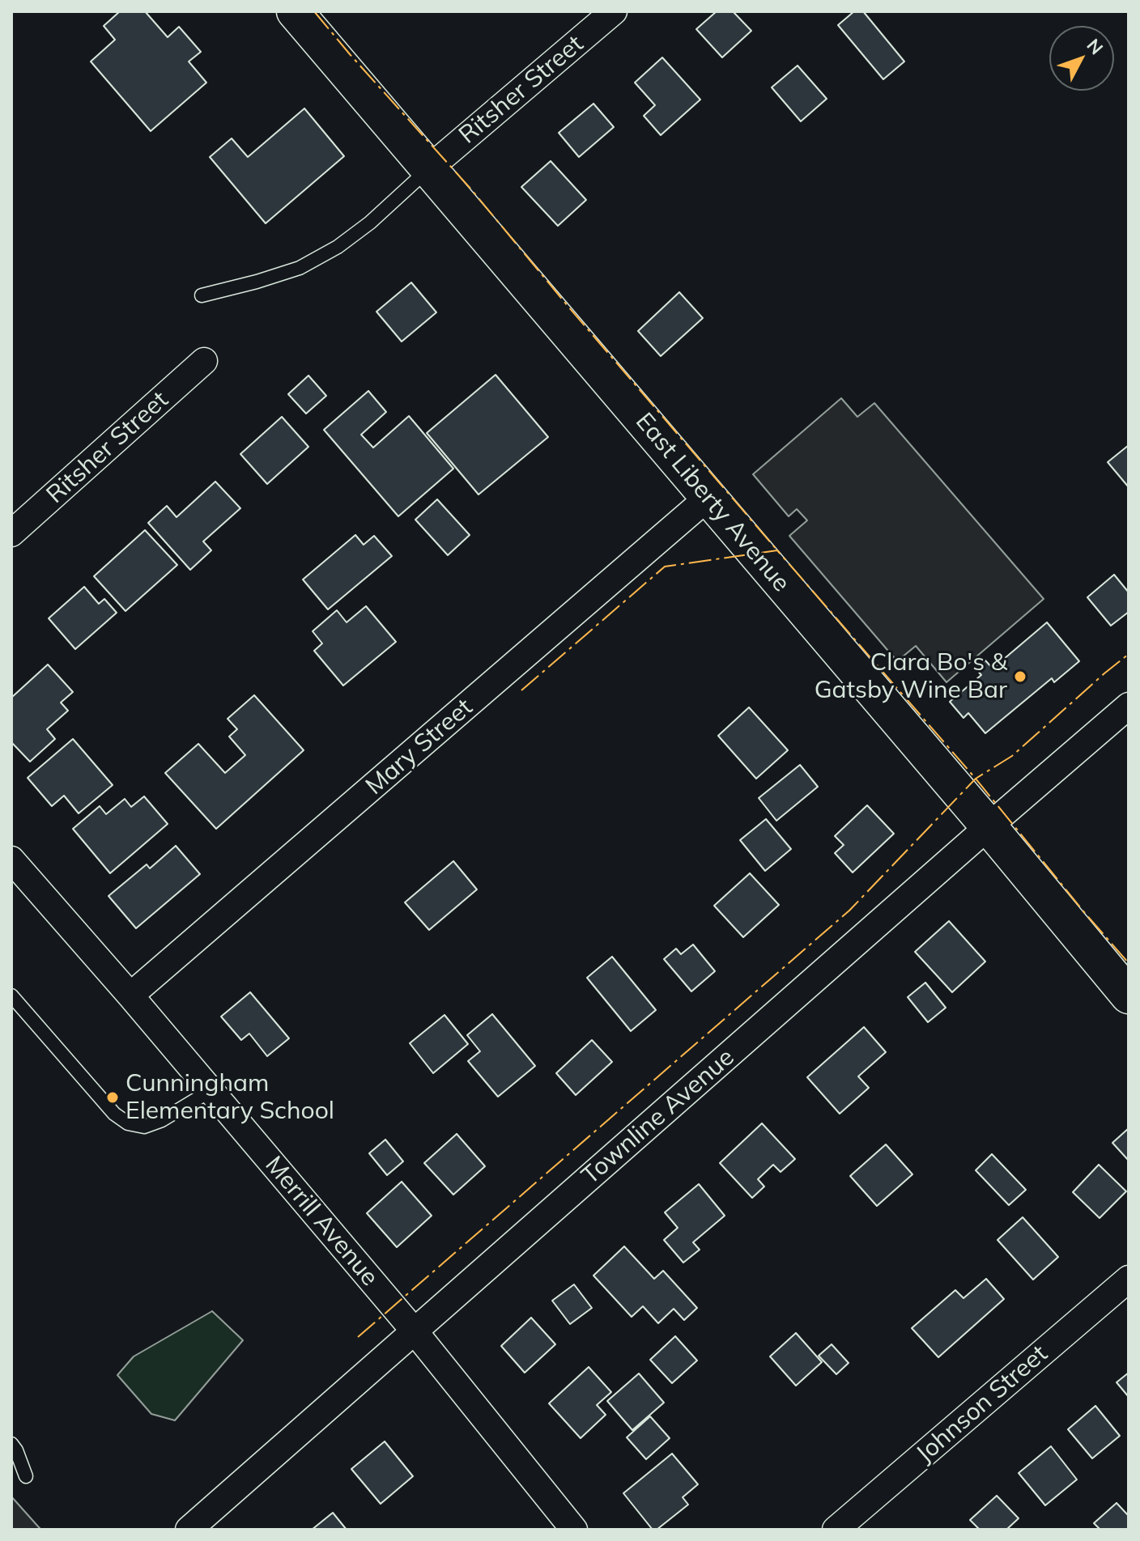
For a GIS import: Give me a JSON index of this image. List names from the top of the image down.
{
  "streets": {
    "main road": ["East Liberty Avenue"],
    "street": [
      "Ritsher Street",
      "Mary Street",
      "Townline Avenue",
      "Merrill Avenue",
      "Johnson Street"
    ]
  },
  "crossings": [
    ["Ritsher Street", "East Liberty Avenue"],
    ["East Liberty Avenue", "Mary Street"],
    ["East Liberty Avenue", "Townline Avenue"],
    ["Mary Street", "Merrill Avenue"],
    ["Townline Avenue", "Merrill Avenue"]
  ],
  "places": ["Clara Bo's & Gatsby Wine Bar", "Cunningham Elementary School"],
  "north": "top right"
}
